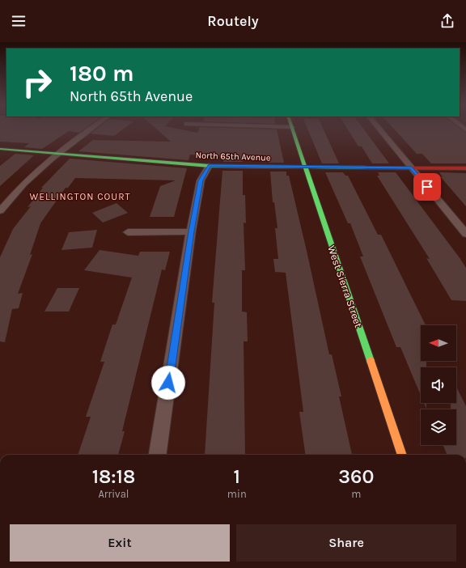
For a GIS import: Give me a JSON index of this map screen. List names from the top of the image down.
{
  "streets": {
    "street": ["North 65th Avenue", "West Sierra Street"]
  },
  "crossings": [
    ["North 65th Avenue", "West Sierra Street"]
  ],
  "districts": ["WELLINGTON COURT"],
  "north": "left",
  "page": {
    "header": "Routely",
    "turn": ["180 m", "North 65th Avenue"],
    "eta": [
      "18:18",
      "Arrival",
      "1",
      "min",
      "360",
      "m"
    ],
    "buttons": ["Exit", "Share"]
  }
}
